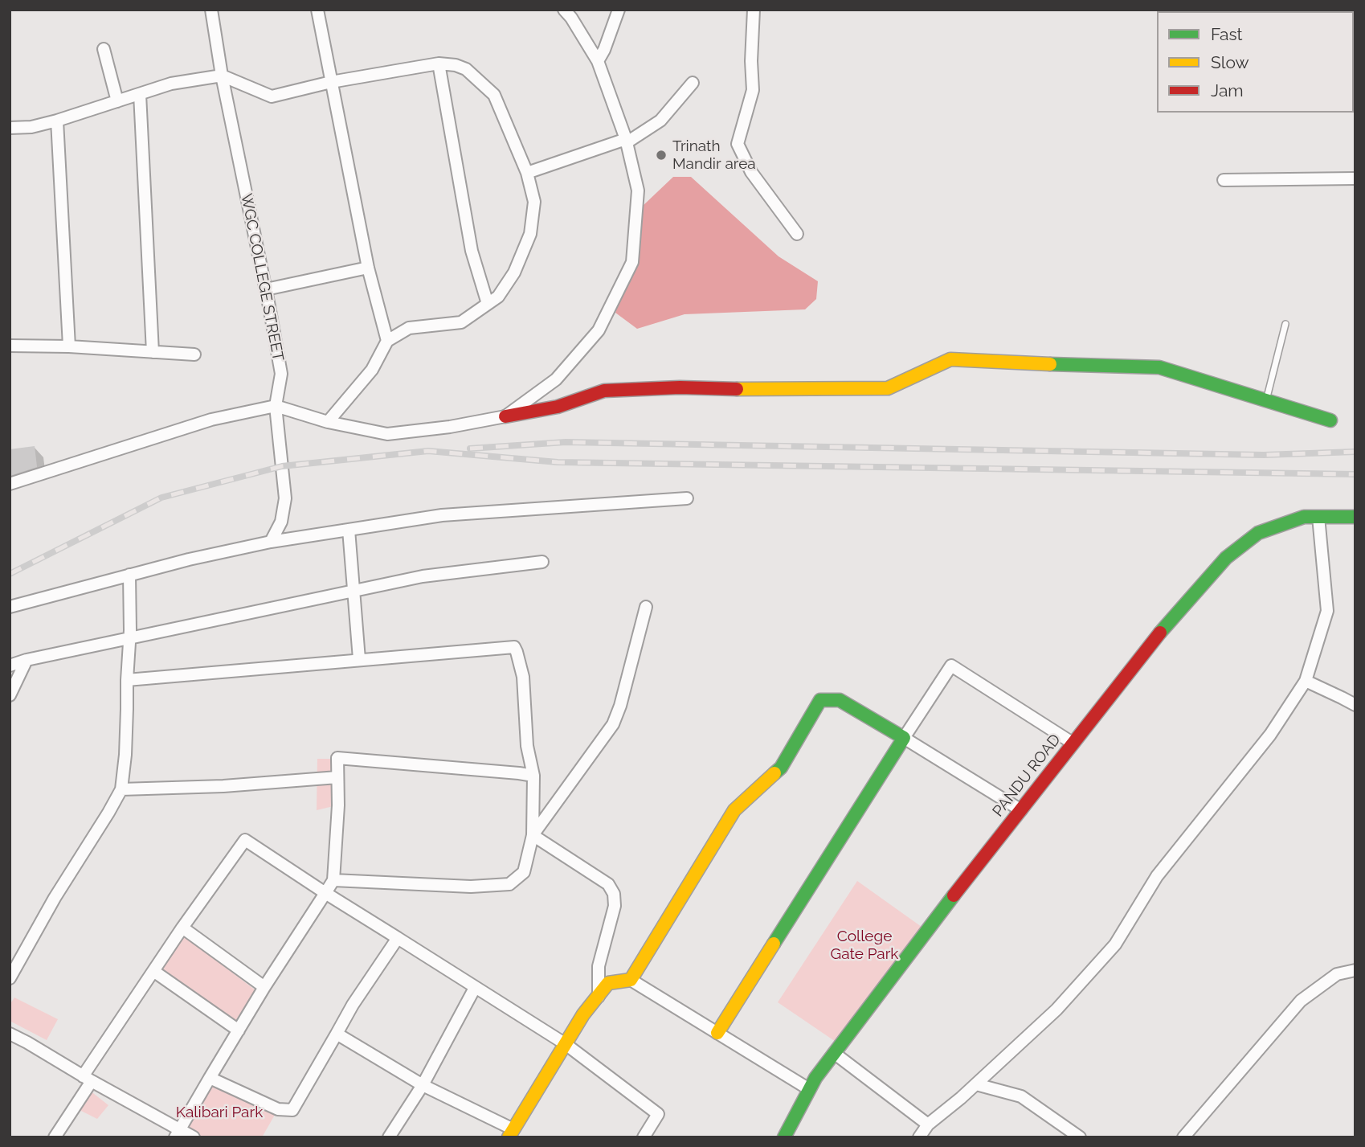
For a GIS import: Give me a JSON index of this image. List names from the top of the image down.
{
  "streets": {
    "street": ["WGC COLLEGE STREET", "PANDU ROAD"]
  },
  "parks": ["College Gate Park", "Kalibari Park"],
  "places": ["Trinath Mandir area"],
  "legend": ["Fast", "Slow", "Jam"]
}
